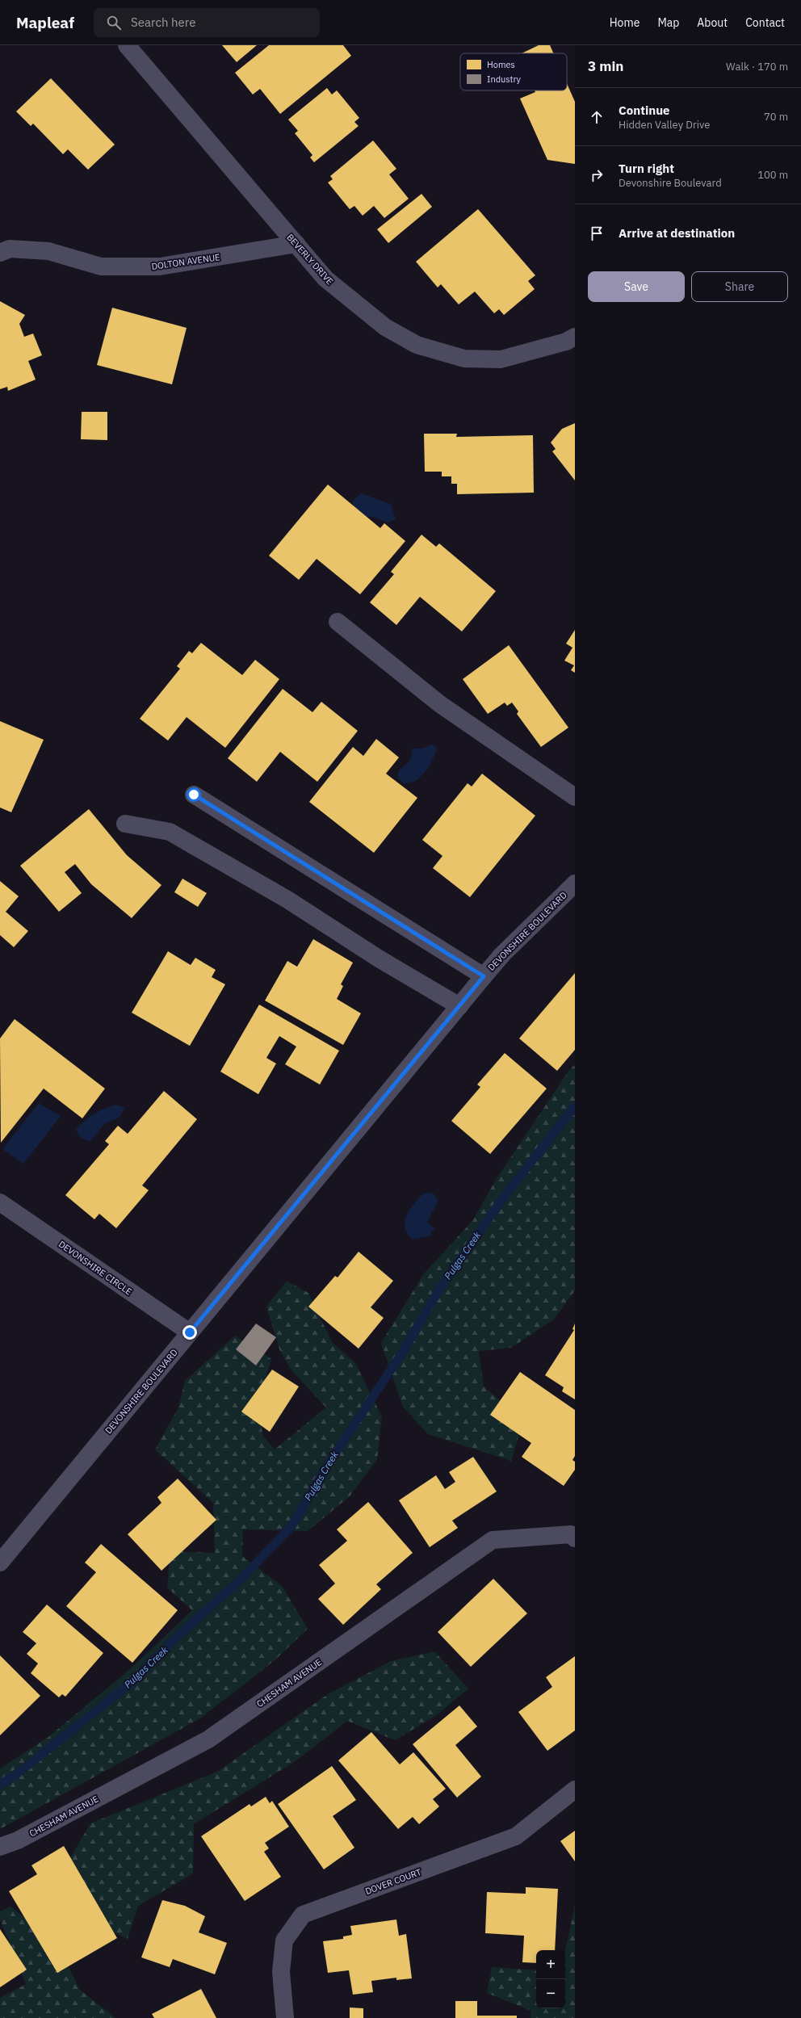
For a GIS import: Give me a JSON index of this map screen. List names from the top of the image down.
{
  "streets": {
    "street": [
      "BEVERLY DRIVE",
      "DOLTON AVENUE",
      "DEVONSHIRE BOULEVARD",
      "DEVONSHIRE CIRCLE",
      "CHESHAM AVENUE",
      "DOVER COURT"
    ]
  },
  "crossings": [
    ["BEVERLY DRIVE", "DOLTON AVENUE"],
    ["DEVONSHIRE BOULEVARD", "DEVONSHIRE CIRCLE"]
  ],
  "water": ["Pulgas Creek"],
  "legend": ["Homes", "Industry"],
  "page": {
    "header": "Mapleaf",
    "search": "Search here",
    "nav": [
      "Home",
      "Map",
      "About",
      "Contact"
    ],
    "heading": ["3 min", "Walk · 170 m"],
    "list": [
      ["Continue", "Hidden Valley Drive", "70 m"],
      ["Turn right", "Devonshire Boulevard", "100 m"],
      "Arrive at destination"
    ],
    "buttons": ["Save", "Share"],
    "map_buttons": ["+", "−"]
  }
}
